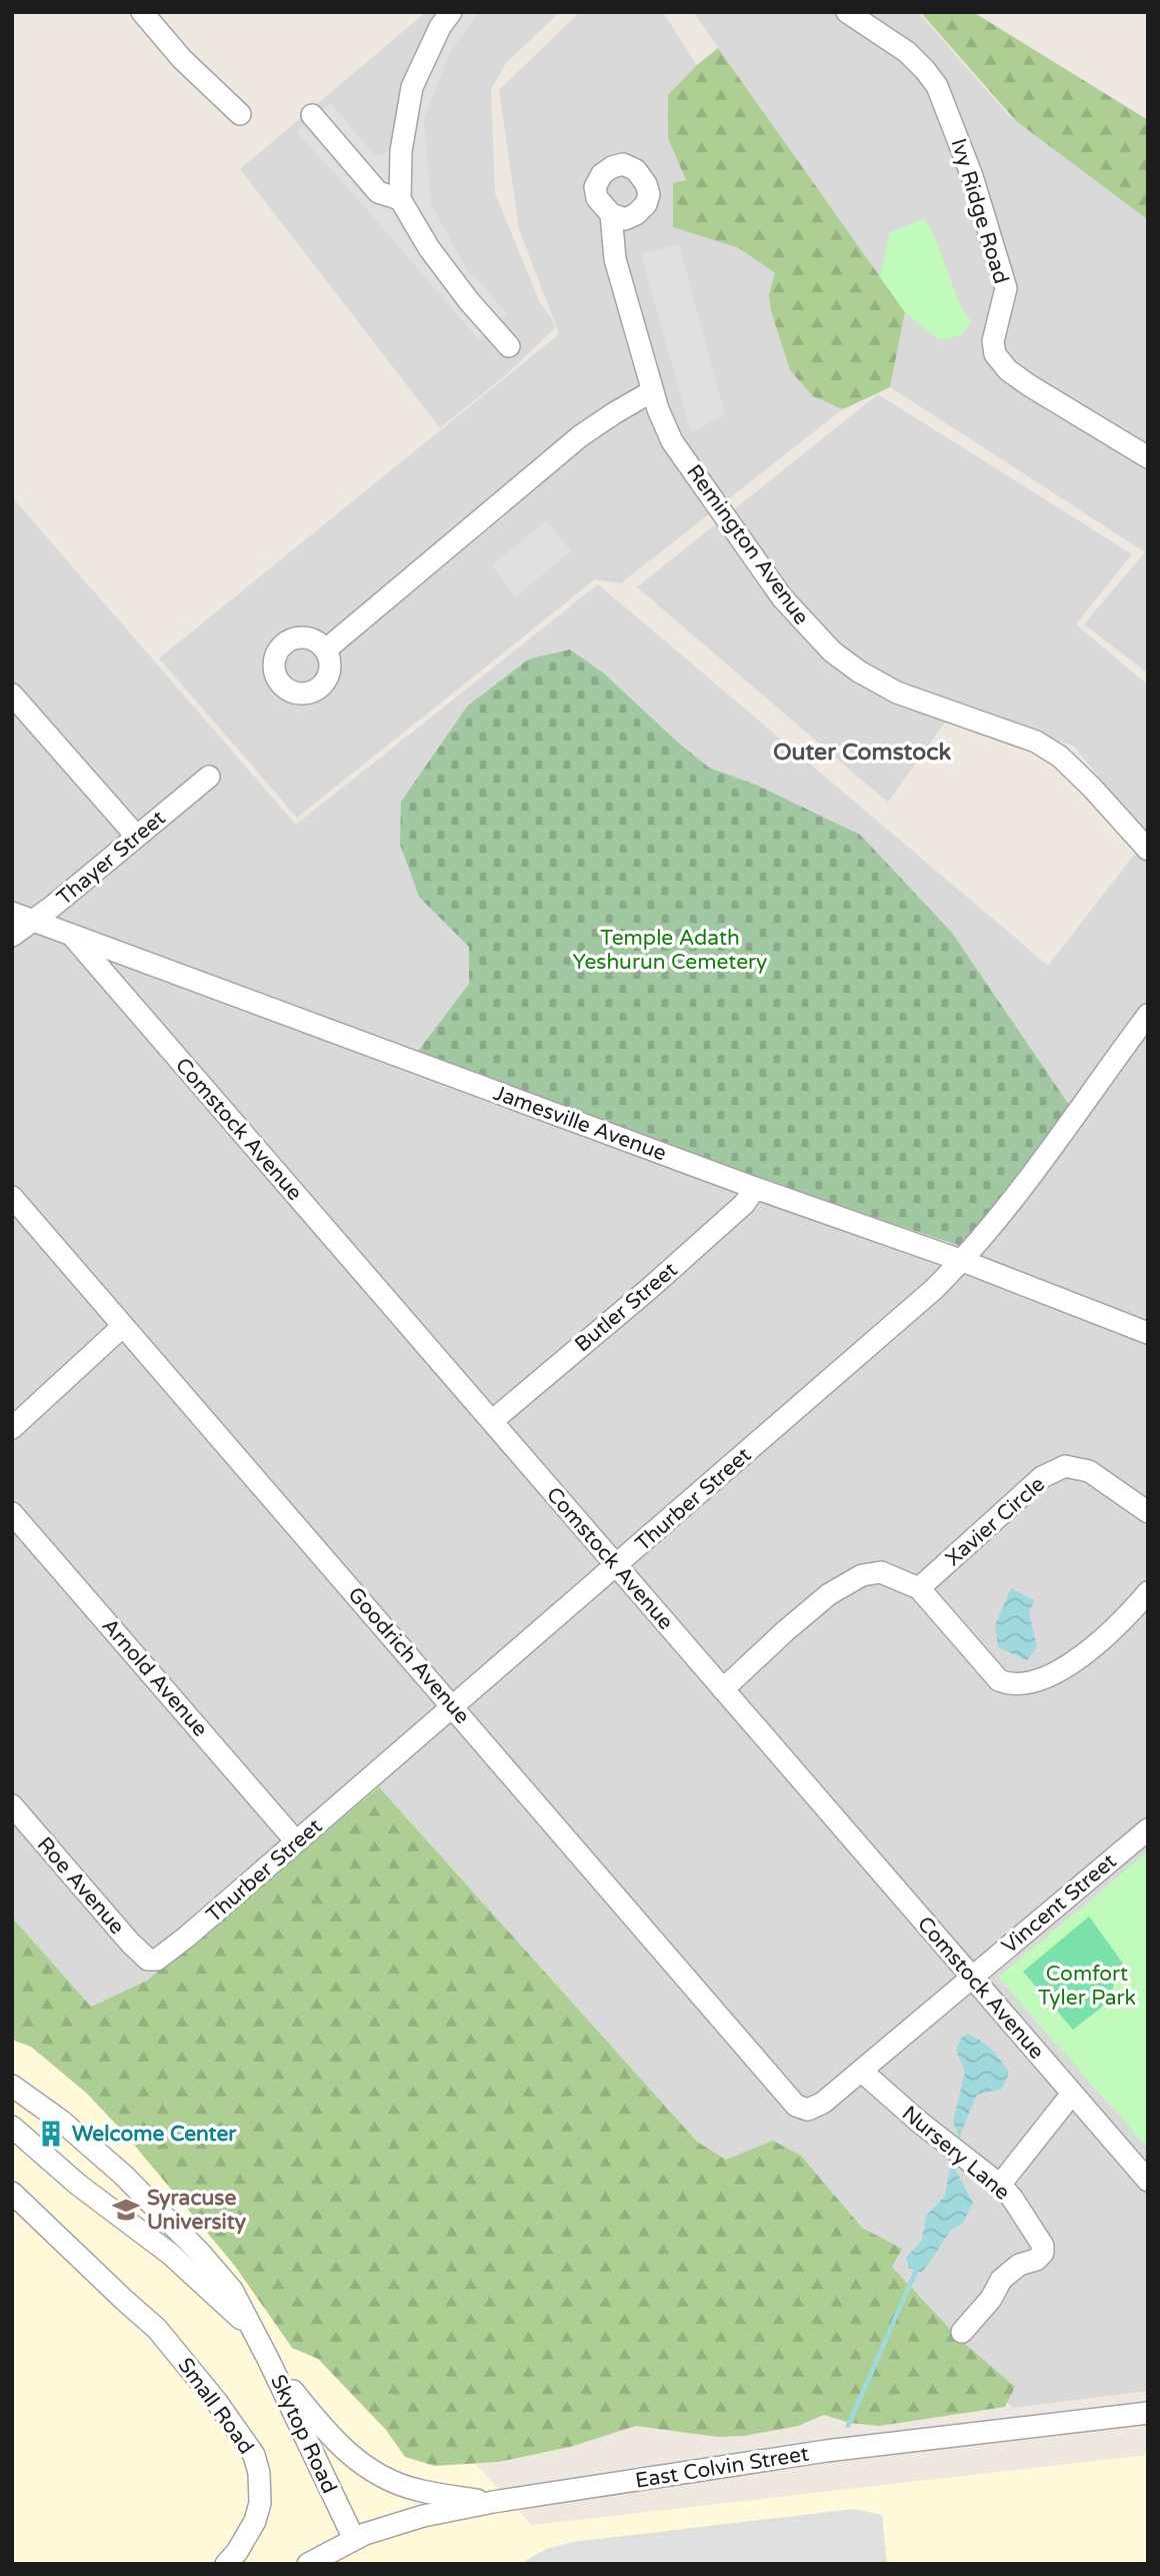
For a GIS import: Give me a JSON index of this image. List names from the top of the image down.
{
  "streets": {
    "street": [
      "Ivy Ridge Road",
      "Remington Avenue",
      "Thayer Street",
      "Jamesville Avenue",
      "Comstock Avenue",
      "Butler Street",
      "Thurber Street",
      "Xavier Circle",
      "Goodrich Avenue",
      "Arnold Avenue",
      "Roe Avenue",
      "Vincent Street",
      "Nursery Lane",
      "Small Road",
      "Skytop Road",
      "East Colvin Street"
    ]
  },
  "crossings": [
    ["Thayer Street", "Jamesville Avenue"],
    ["Jamesville Avenue", "Comstock Avenue"],
    ["Jamesville Avenue", "Butler Street"],
    ["Jamesville Avenue", "Thurber Street"],
    ["Comstock Avenue", "Butler Street"],
    ["Comstock Avenue", "Thurber Street"],
    ["Comstock Avenue", "Vincent Street"],
    ["Thurber Street", "Goodrich Avenue"],
    ["Thurber Street", "Arnold Avenue"],
    ["Thurber Street", "Roe Avenue"],
    ["Goodrich Avenue", "Vincent Street"],
    ["Vincent Street", "Nursery Lane"],
    ["Skytop Road", "East Colvin Street"]
  ],
  "districts": ["Outer Comstock"],
  "parks": ["Temple Adath Yeshurun Cemetery", "Comfort Tyler Park"],
  "places": {
    "building": ["Welcome Center"],
    "school or university": ["Syracuse University"]
  }
}
